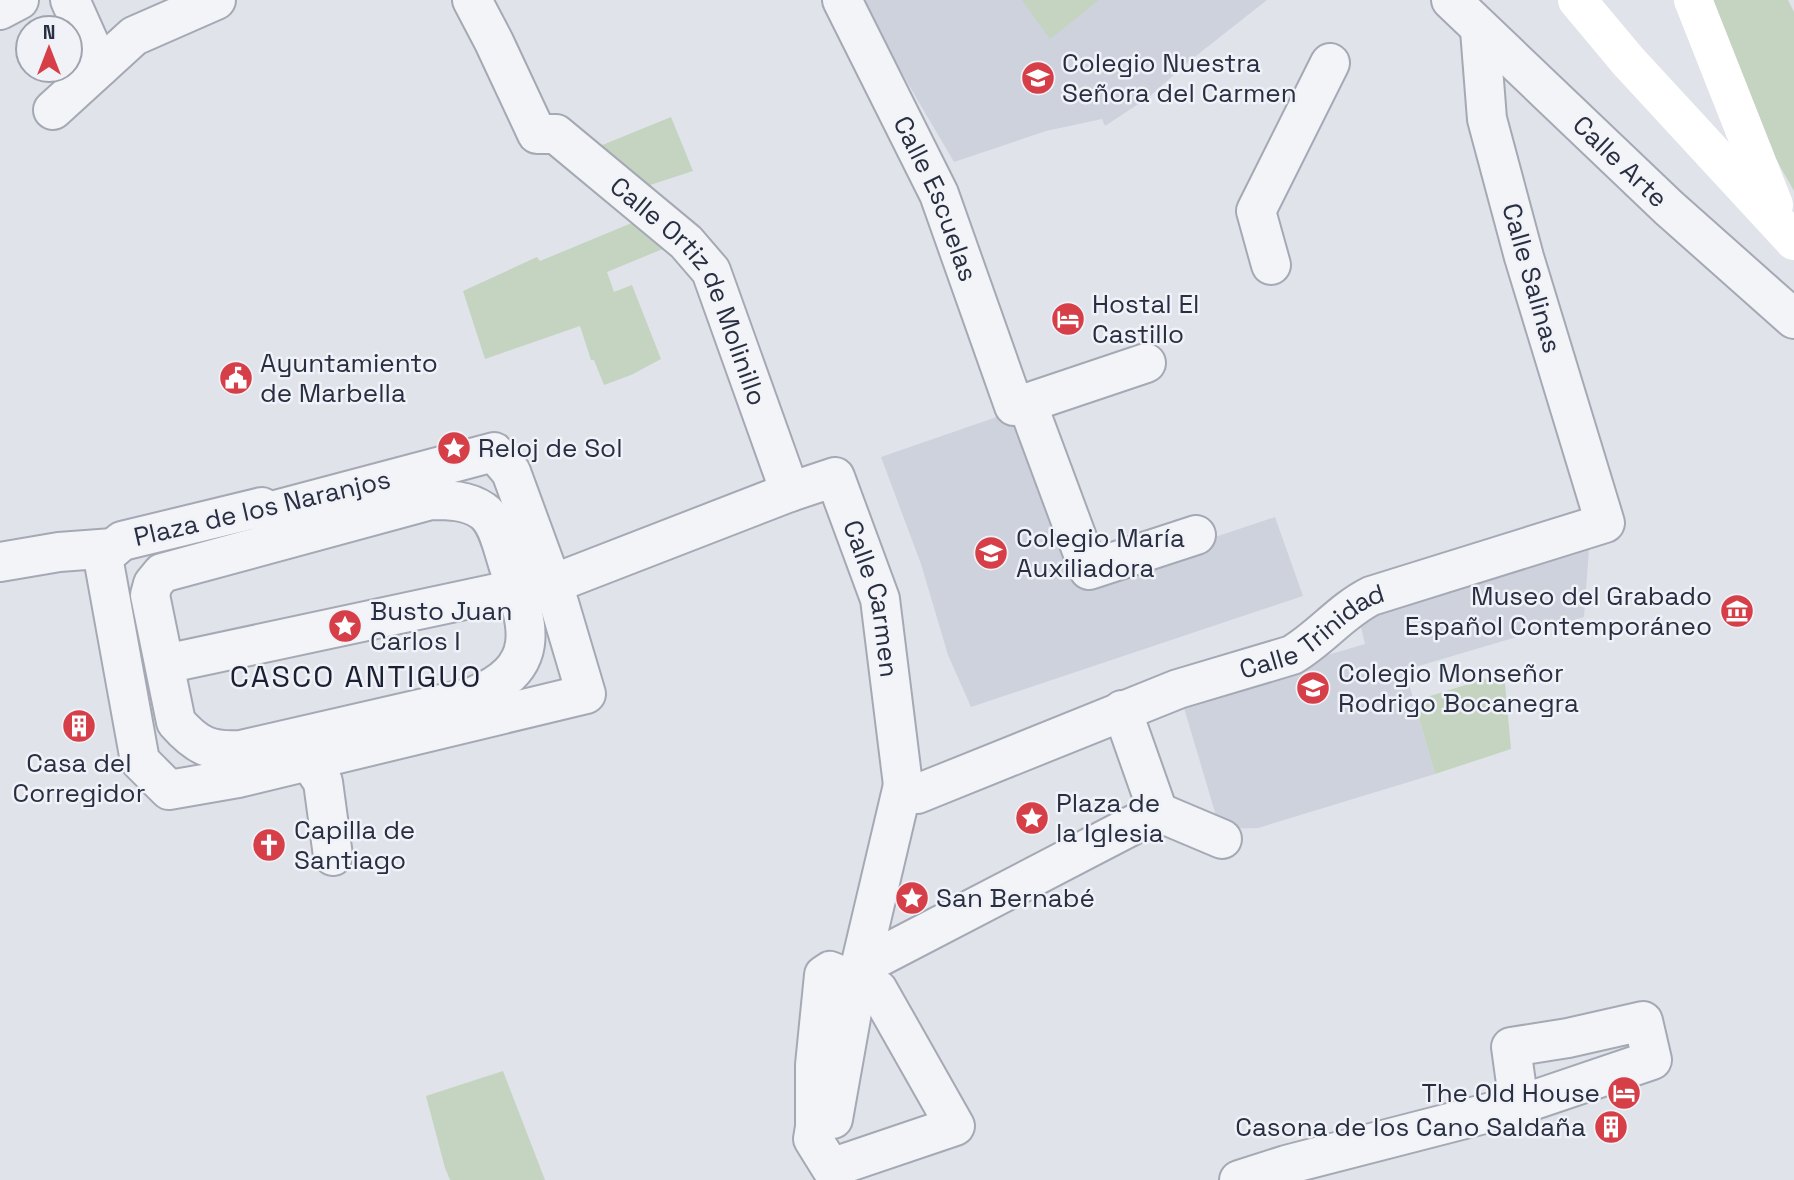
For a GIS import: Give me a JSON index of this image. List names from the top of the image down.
{
  "streets": {
    "street": [
      "Calle Arte",
      "Calle Escuelas",
      "Calle Salinas",
      "Calle Ortiz de Molinillo",
      "Plaza de los Naranjos",
      "Calle Carmen",
      "Calle Trinidad"
    ]
  },
  "crossings": [
    ["Calle Arte", "Calle Salinas"],
    ["Calle Salinas", "Calle Trinidad"],
    ["Calle Ortiz de Molinillo", "Calle Carmen"]
  ],
  "districts": ["CASCO ANTIGUO"],
  "places": {
    "school or university": ["Colegio Nuestra Señora del Carmen", "Colegio María Auxiliadora", "Colegio Monseñor Rodrigo Bocanegra"],
    "hotel": ["Hostal El Castillo", "The Old House"],
    "public building": ["Ayuntamiento de Marbella"],
    "place": [
      "Reloj de Sol",
      "Busto Juan Carlos I",
      "Plaza de la Iglesia",
      "San Bernabé"
    ],
    "museum": ["Museo del Grabado Español Contemporáneo"],
    "building": ["Casa del Corregidor", "Casona de los Cano Saldaña"],
    "church": ["Capilla de Santiago"]
  },
  "north": "top"
}
